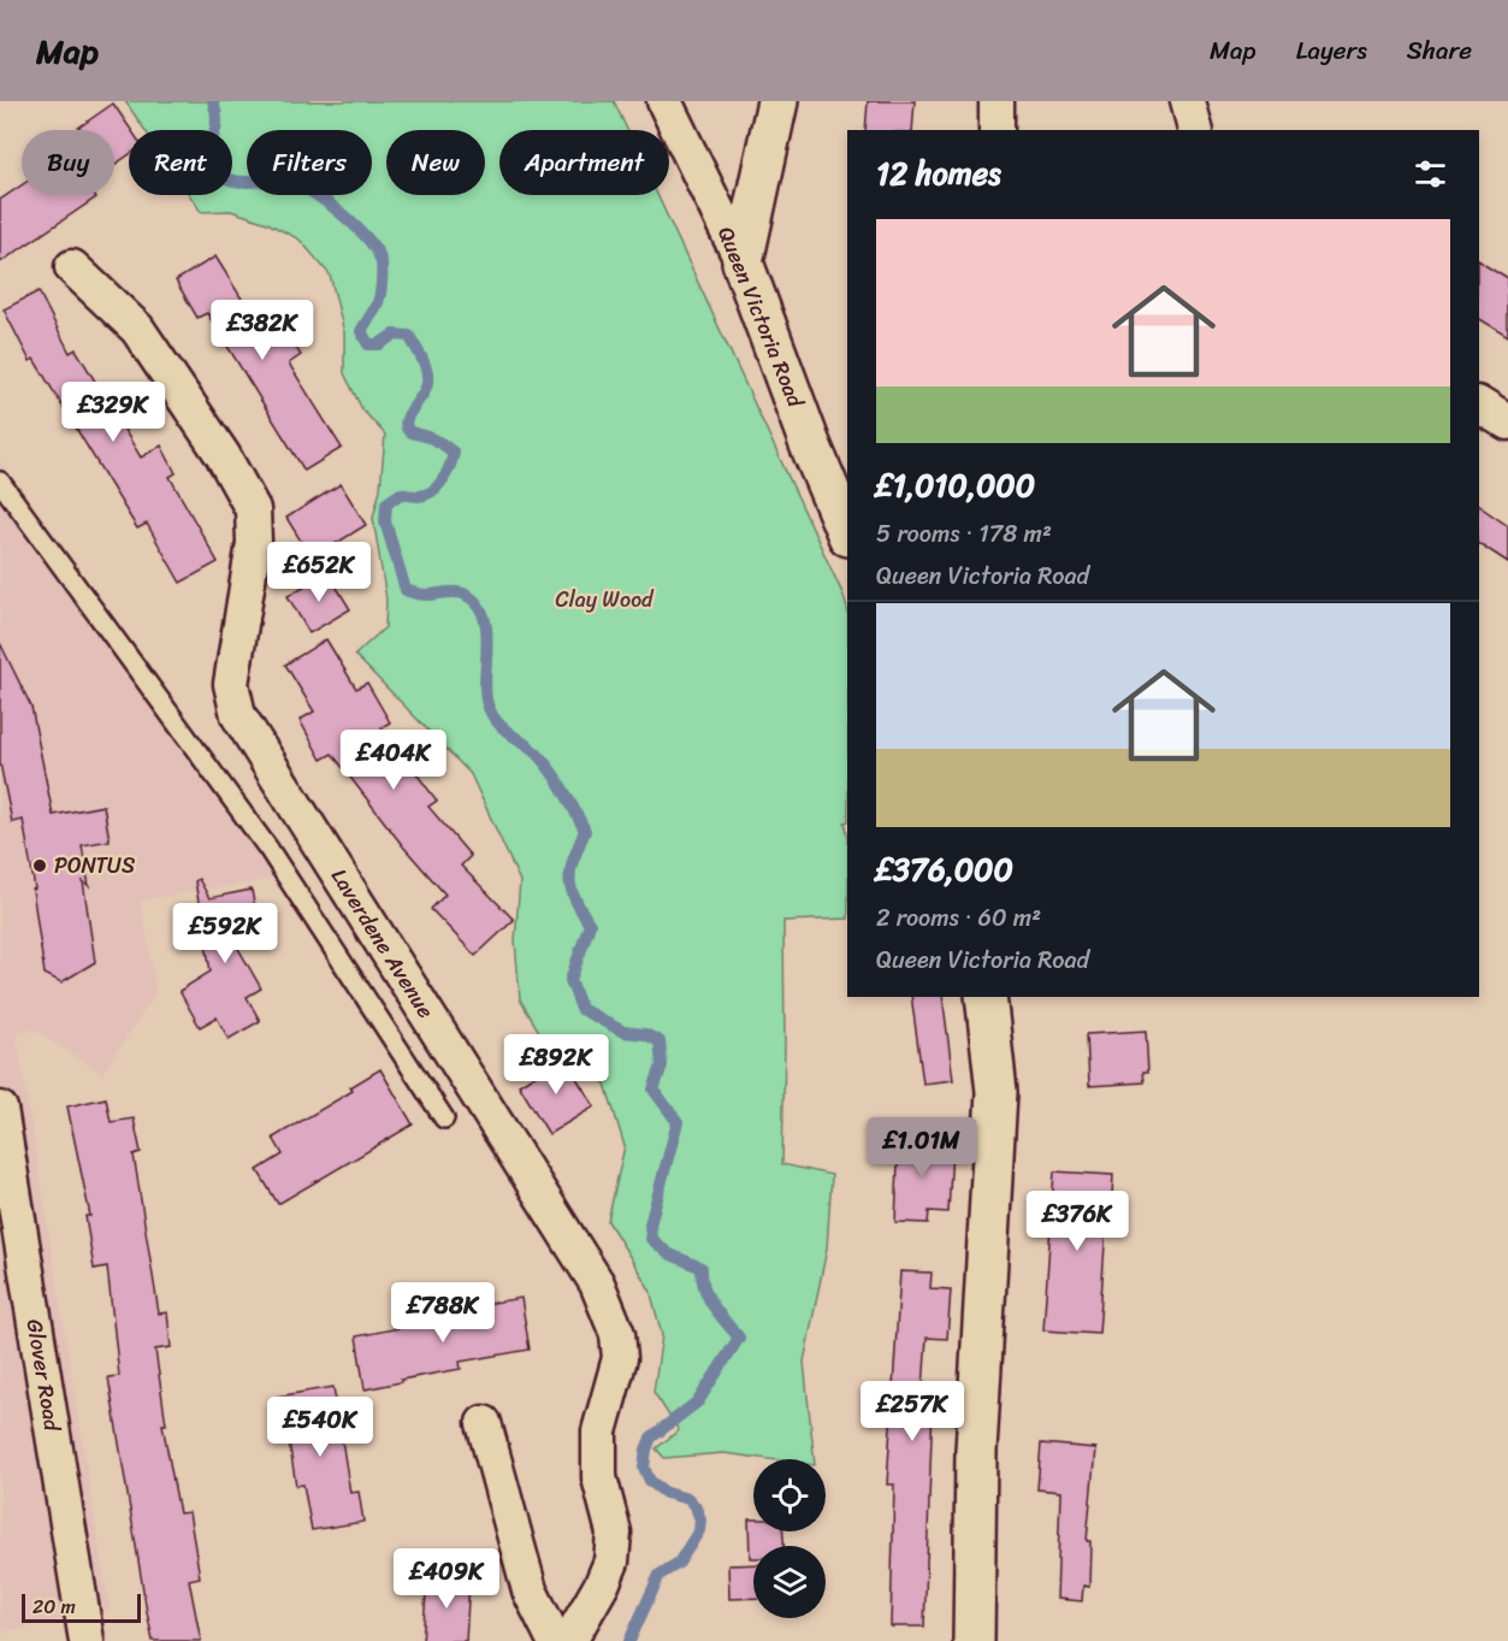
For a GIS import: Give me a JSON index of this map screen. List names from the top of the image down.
{
  "streets": {
    "street": ["Queen Victoria Road", "Laverdene Avenue", "Glover Road"]
  },
  "parks": ["Clay Wood"],
  "places": ["PONTUS"],
  "scale_bar": "20 m",
  "page": {
    "header": "Map",
    "nav": ["Map", "Layers", "Share"],
    "chip": [
      "Buy",
      "Rent",
      "Filters",
      "New",
      "Apartment"
    ],
    "heading": "12 homes",
    "list": [
      {
        "name": "£1,010,000",
        "note": "5 rooms · 178 m² · Queen Victoria Road"
      },
      {
        "name": "£376,000",
        "note": "2 rooms · 60 m² · Queen Victoria Road"
      }
    ],
    "price": [
      "£382K",
      "£329K",
      "£652K",
      "£404K",
      "£592K",
      "£892K",
      "£1.01M",
      "£376K",
      "£788K",
      "£257K",
      "£540K",
      "£409K"
    ],
    "scale": "20 m"
  }
}
